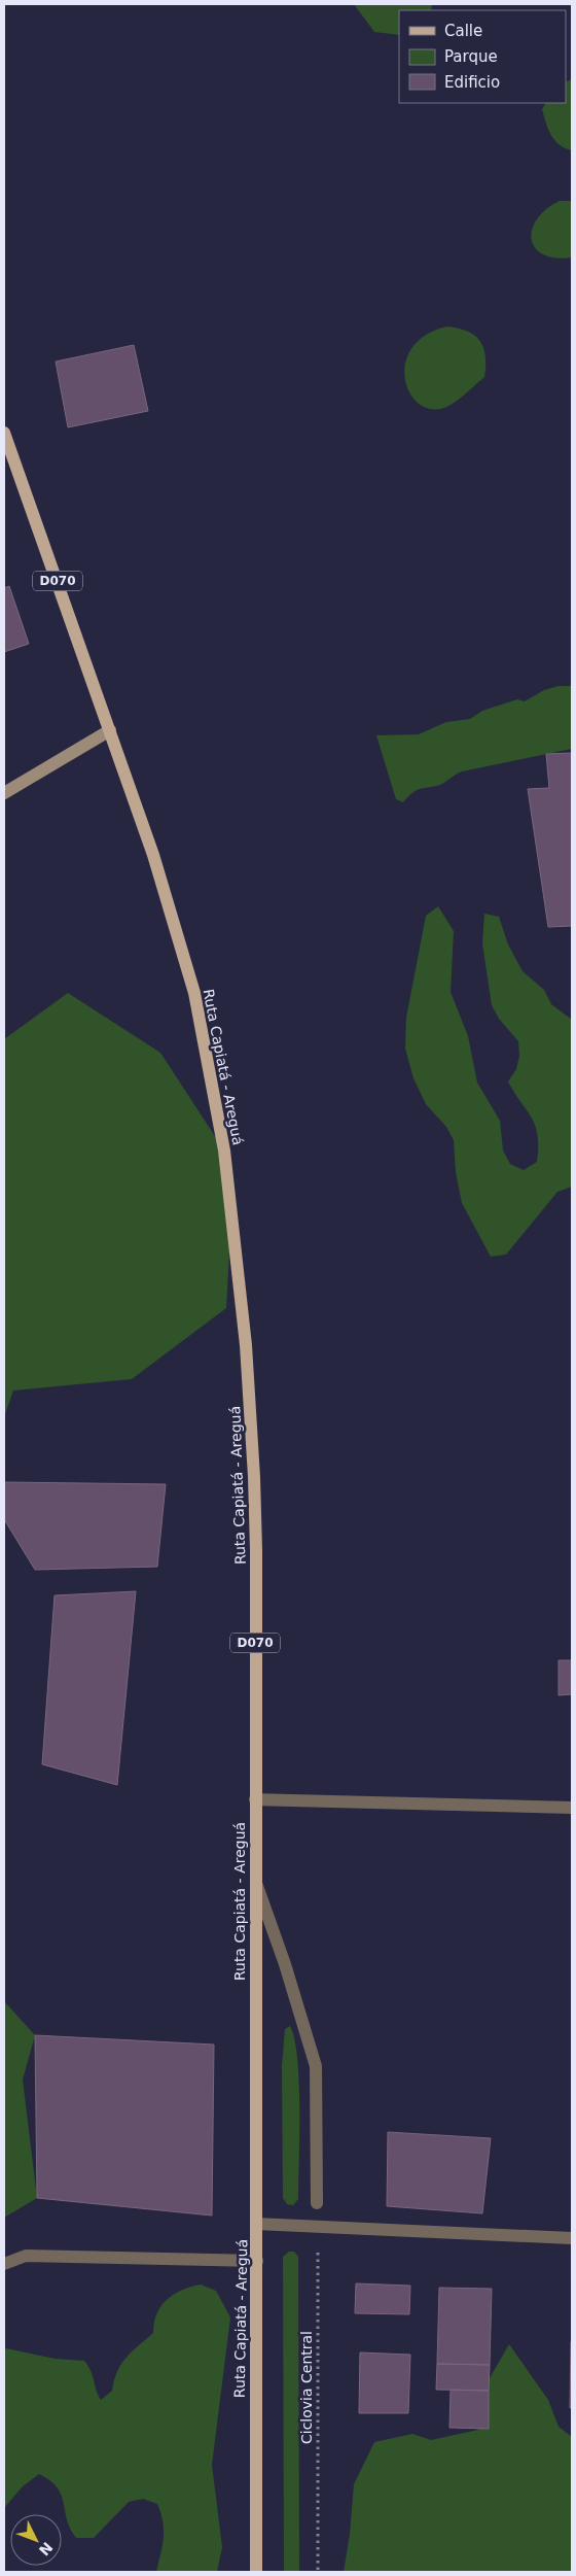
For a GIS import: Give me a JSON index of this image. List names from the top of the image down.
{
  "streets": {
    "main road": ["D070", "Ruta Capiatá - Areguá"],
    "path": ["Ciclovia Central"]
  },
  "legend": ["Calle", "Parque", "Edificio"],
  "north": "bottom right"
}
